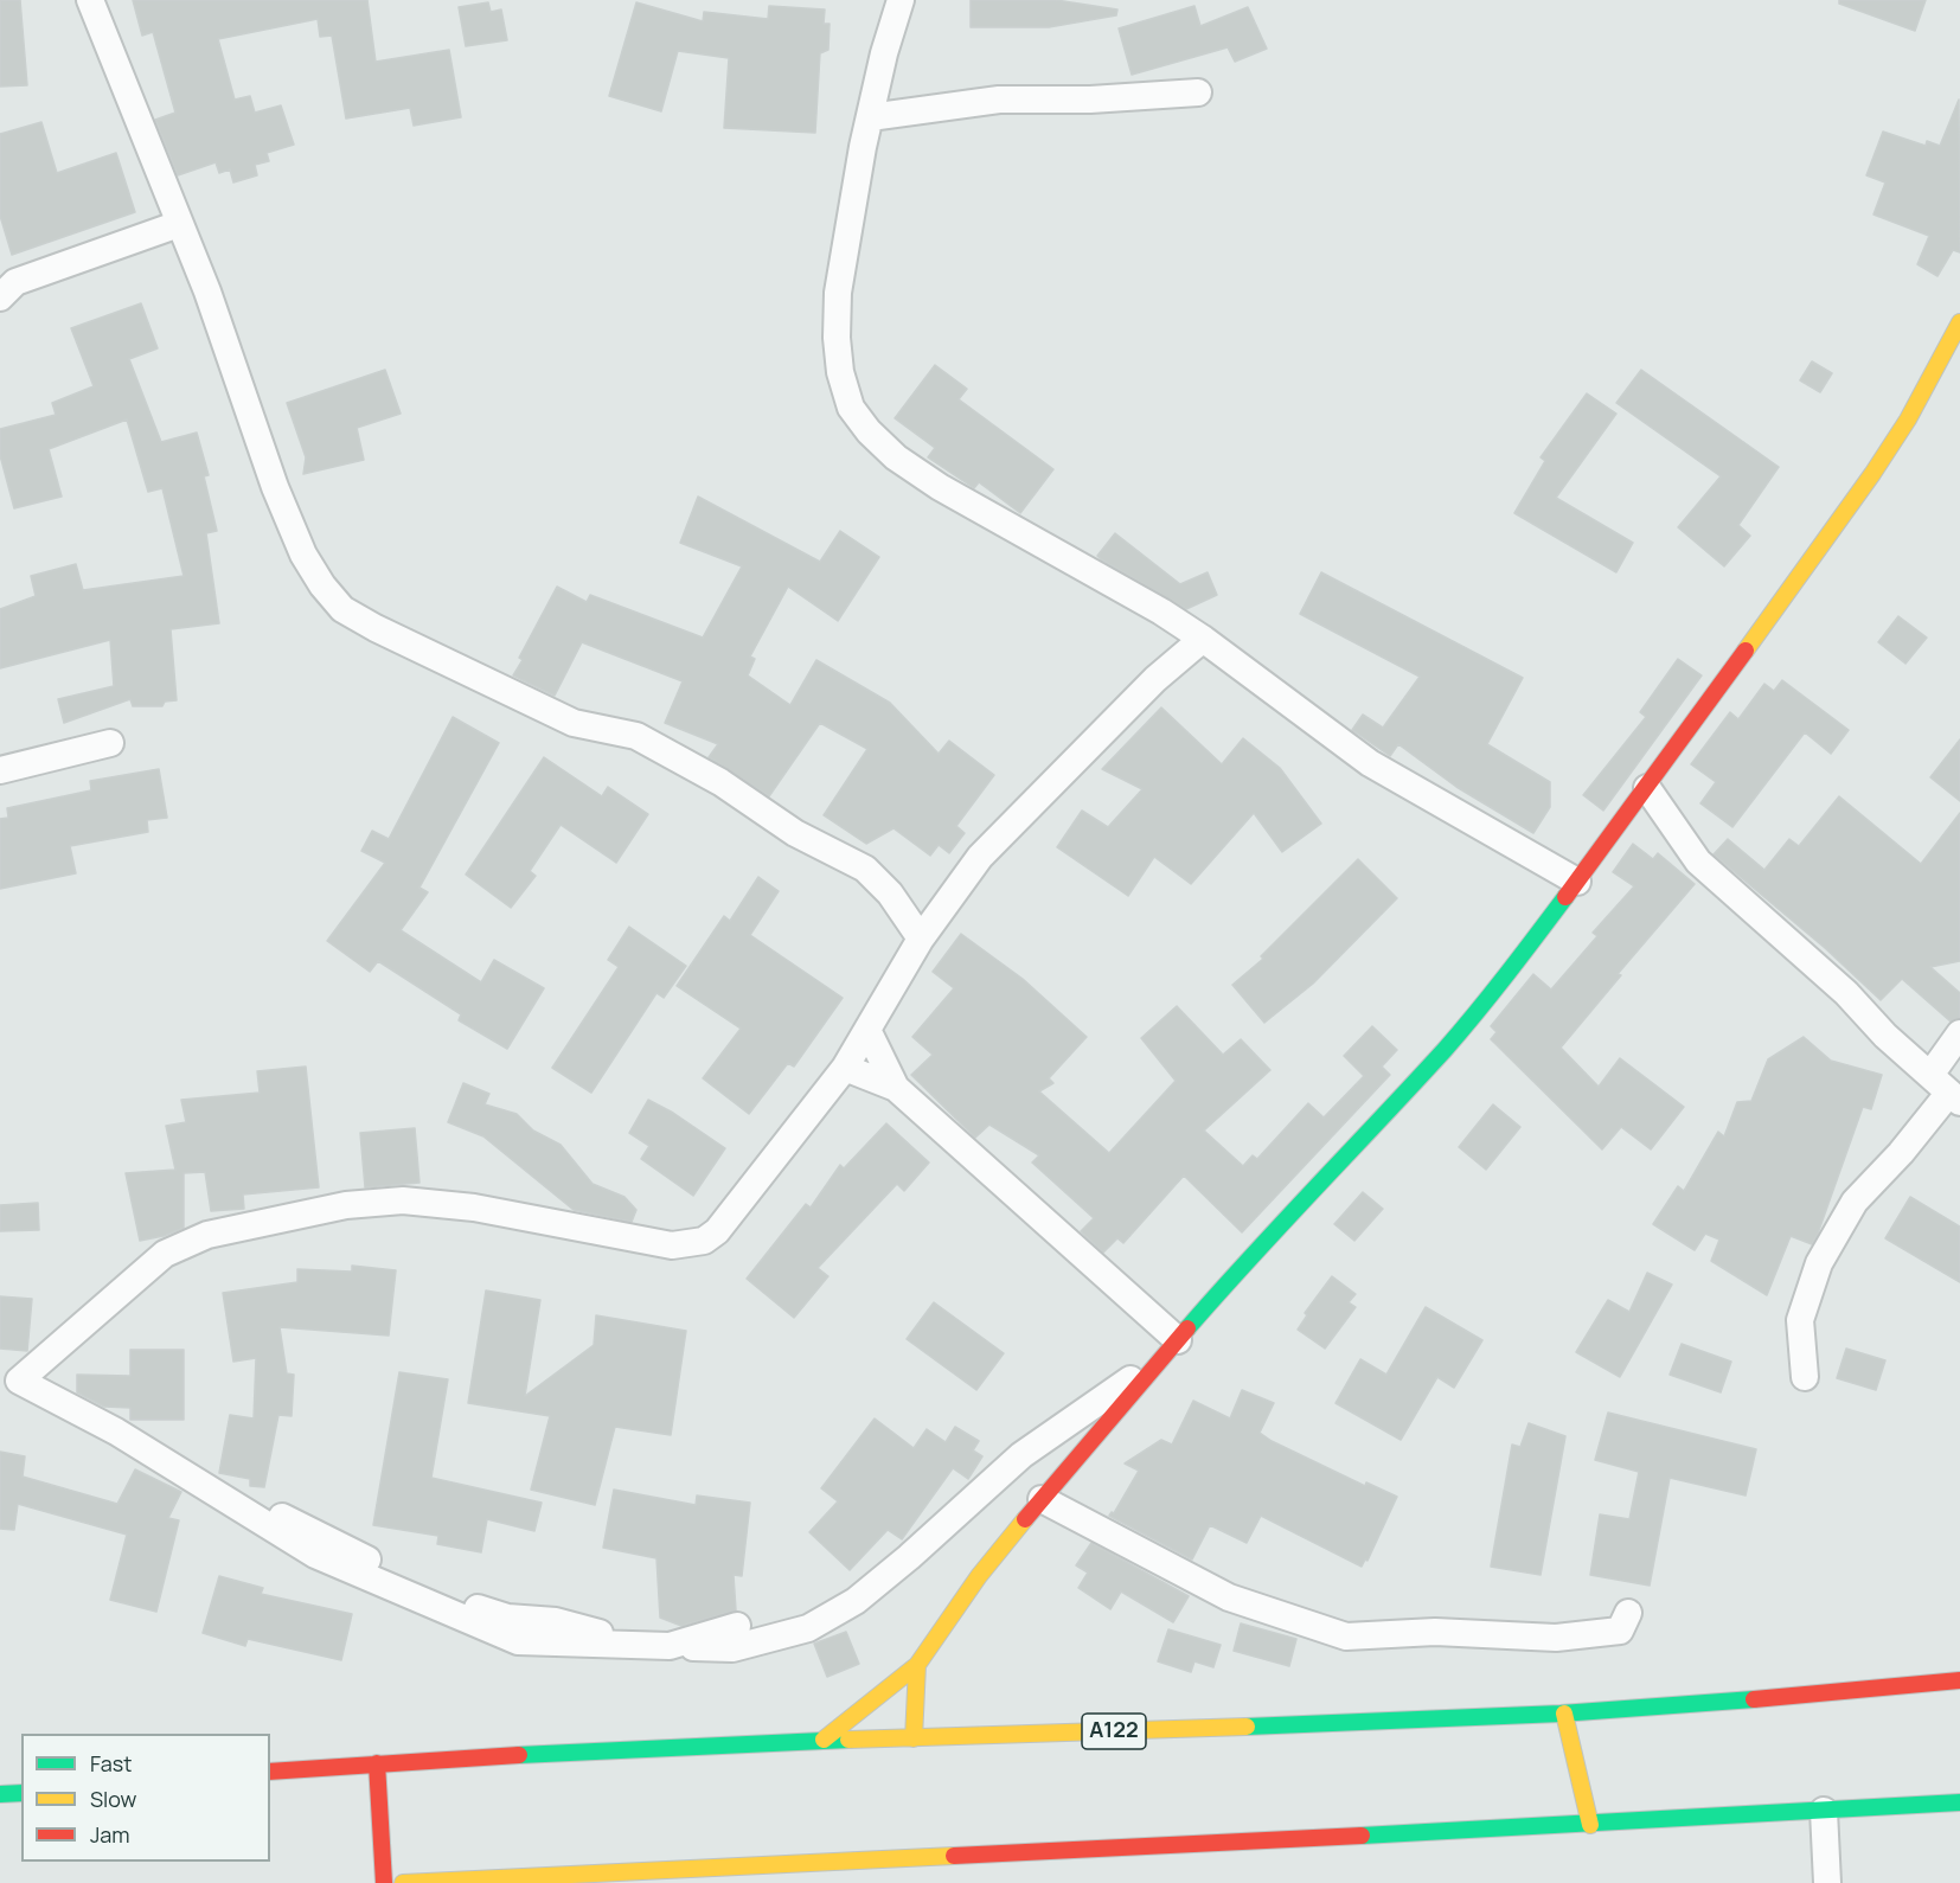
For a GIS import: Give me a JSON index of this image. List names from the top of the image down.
{
  "streets": {
    "main road": ["A122"]
  },
  "legend": ["Fast", "Slow", "Jam"]
}
